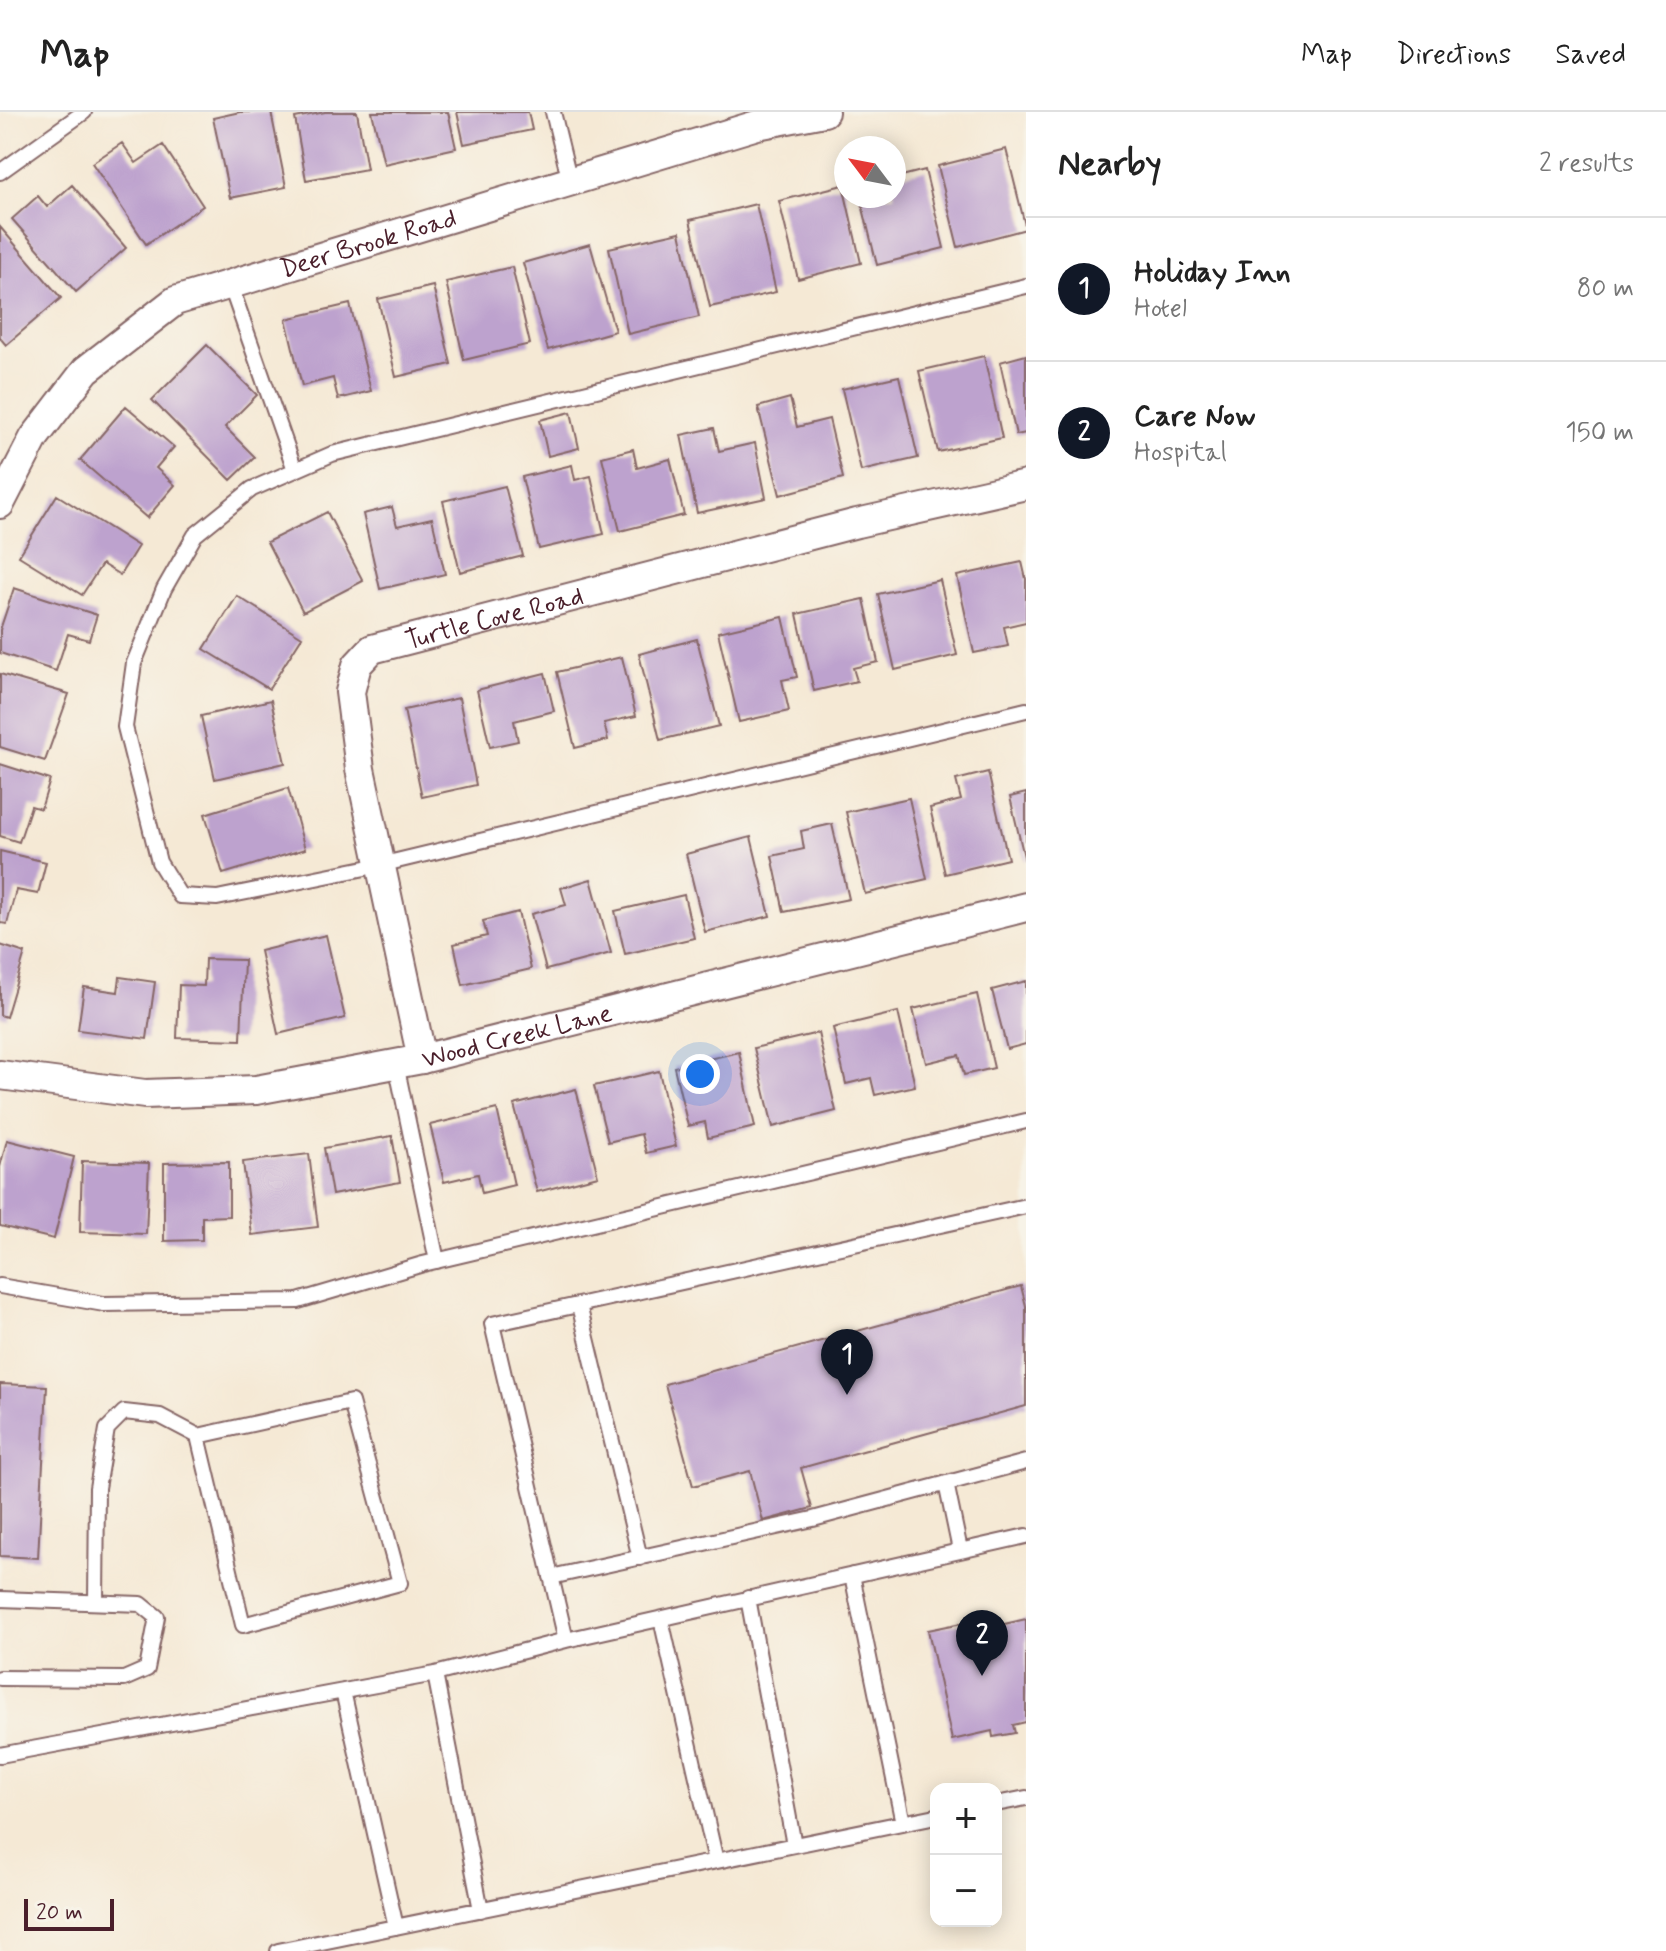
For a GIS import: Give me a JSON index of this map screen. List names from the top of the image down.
{
  "streets": {
    "street": ["Deer Brook Road", "Turtle Cove Road", "Wood Creek Lane"]
  },
  "crossings": [
    ["Turtle Cove Road", "Wood Creek Lane"]
  ],
  "scale_bar": "20 m",
  "north": "top left",
  "page": {
    "header": "Map",
    "nav": ["Map", "Directions", "Saved"],
    "heading": ["Nearby", "2 results"],
    "list": [
      {
        "mark": "1",
        "name": "Holiday Inn",
        "note": "Hotel",
        "value": "80 m"
      },
      {
        "mark": "2",
        "name": "Care Now",
        "note": "Hospital",
        "value": "150 m"
      }
    ],
    "pins": ["1", "2"],
    "map_buttons": ["+", "−"],
    "scale": "20 m"
  }
}
